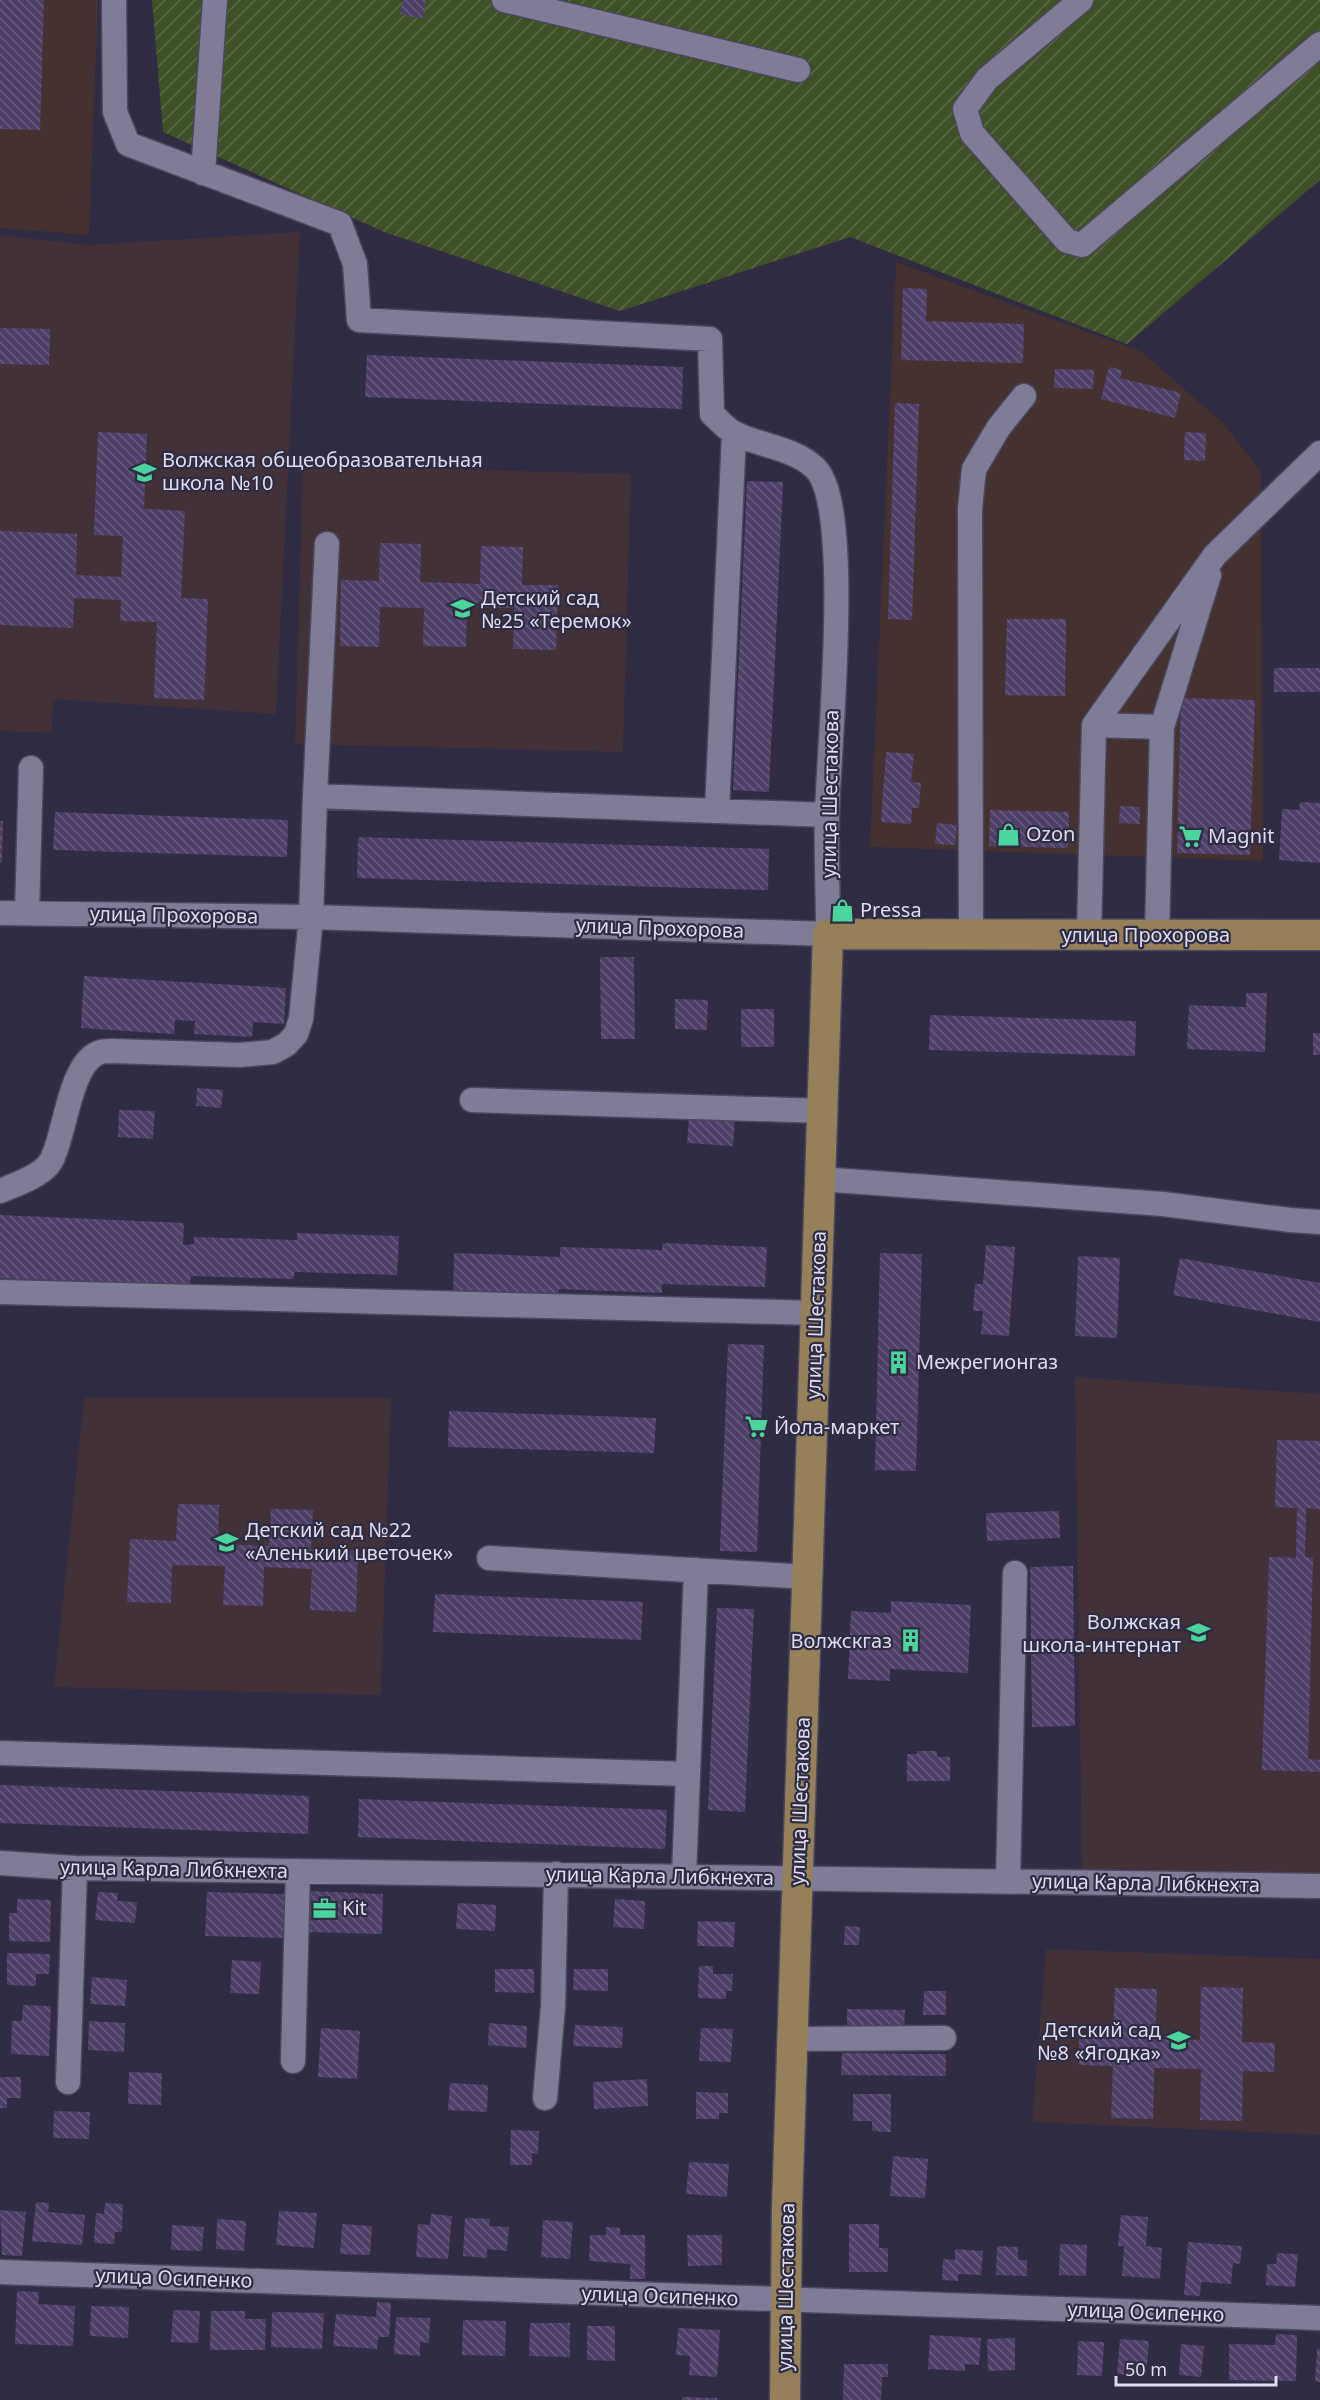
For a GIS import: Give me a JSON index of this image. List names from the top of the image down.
{
  "streets": {
    "main road": ["улица Шестакова", "улица Прохорова"],
    "street": ["улица Карла Либкнехта", "улица Осипенко"]
  },
  "crossings": [
    ["улица Шестакова", "улица Прохорова"],
    ["улица Шестакова", "улица Карла Либкнехта"],
    ["улица Шестакова", "улица Осипенко"]
  ],
  "places": {
    "school or university": [
      "Волжская общеобразовательная школа №10",
      "Детский сад №25 «Теремок»",
      "Детский сад №22 «Аленький цветочек»",
      "Волжская школа-интернат",
      "Детский сад №8 «Ягодка»"
    ],
    "shop": ["Ozon", "Pressa"],
    "supermarket": ["Magnit", "Йола-маркет"],
    "building": ["Межрегионгаз", "Волжскгаз"],
    "office": ["Kit"]
  },
  "scale_bar": "50 m"
}
